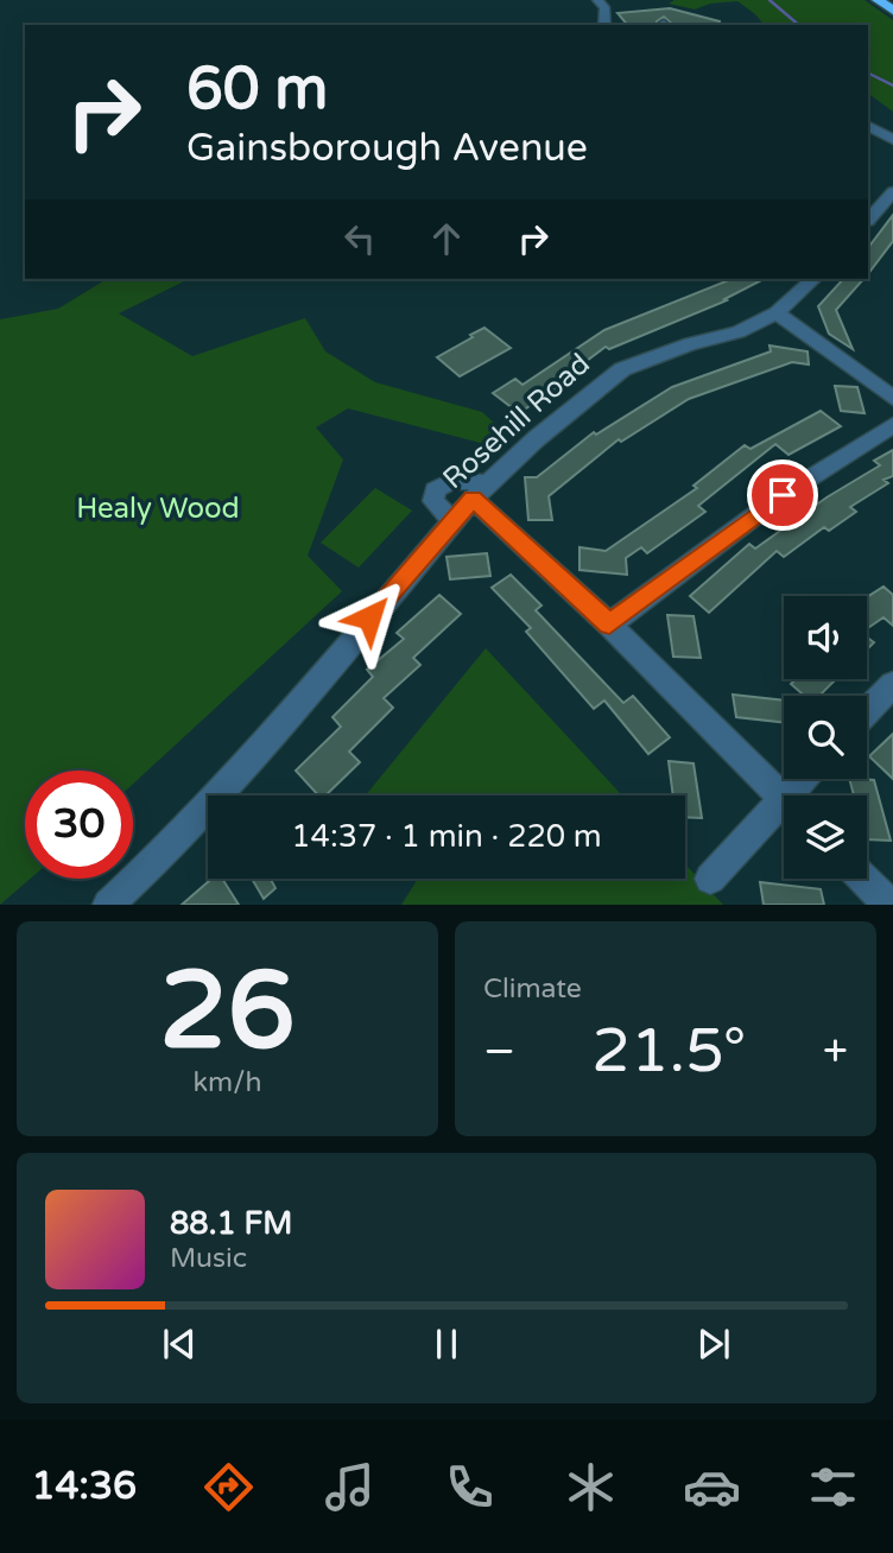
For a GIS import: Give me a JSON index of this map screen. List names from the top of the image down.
{
  "streets": {
    "street": ["Rosehill Road"]
  },
  "parks": ["Healy Wood"],
  "page": {
    "turn": ["60 m", "Gainsborough Avenue"],
    "limit": "30",
    "trip": "14:37 · 1 min · 220 m",
    "tile": [
      ["26", "km/h"],
      "Climate"
    ],
    "heat": ["−", "21.5°", "+"],
    "song": ["88.1 FM", "Music"],
    "tabs": "14:36"
  }
}
